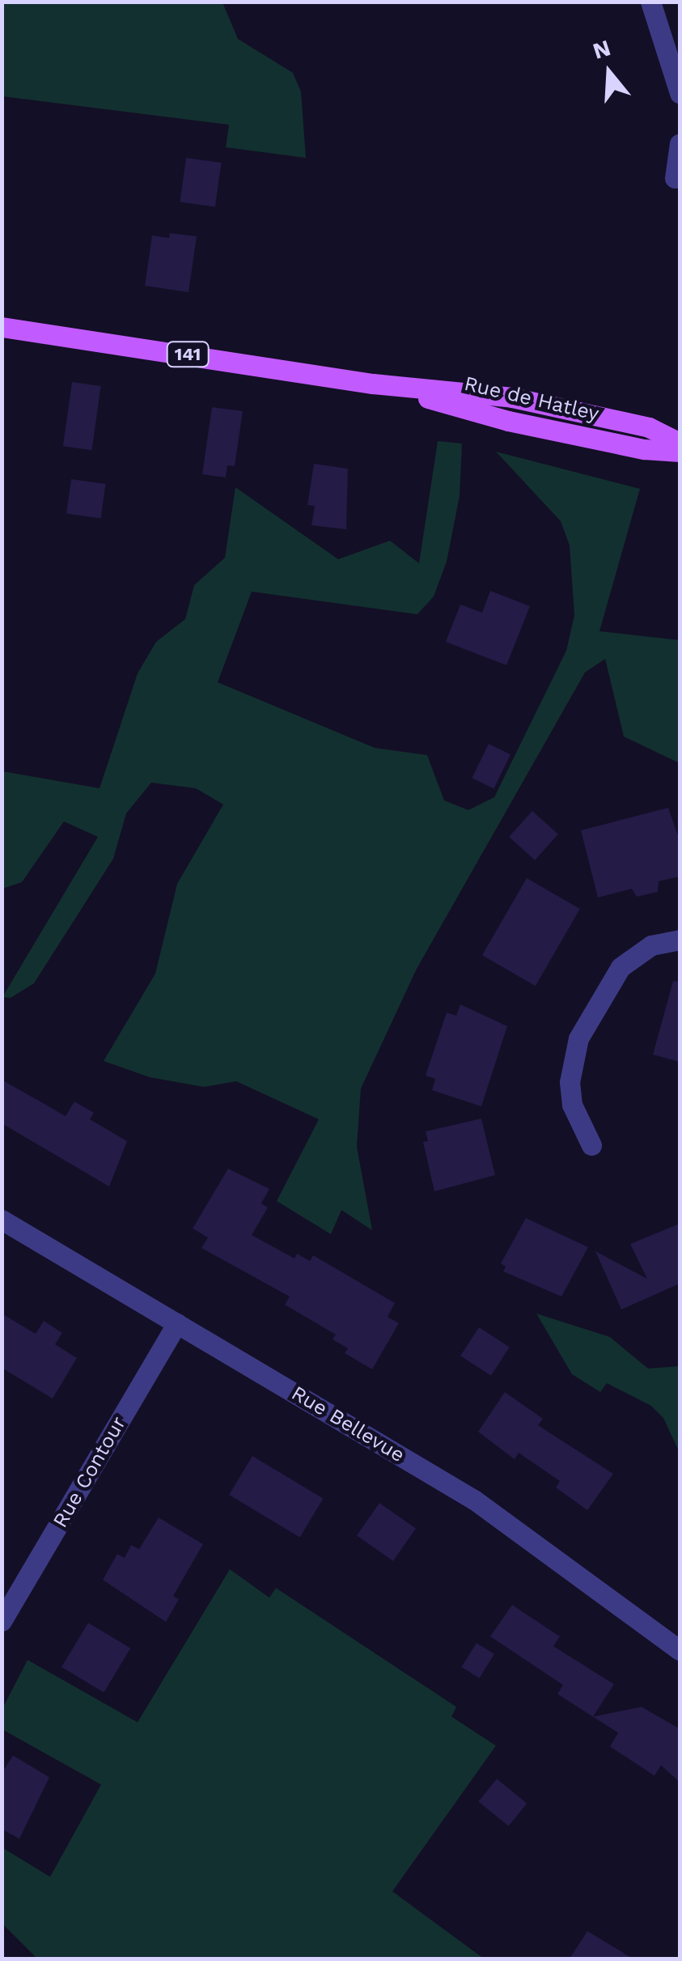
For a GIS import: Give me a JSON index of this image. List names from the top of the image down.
{
  "streets": {
    "main road": ["141", "Rue de Hatley"],
    "street": ["Rue Bellevue", "Rue Contour"]
  },
  "crossings": [
    ["Rue Bellevue", "Rue Contour"]
  ],
  "north": "top"
}
